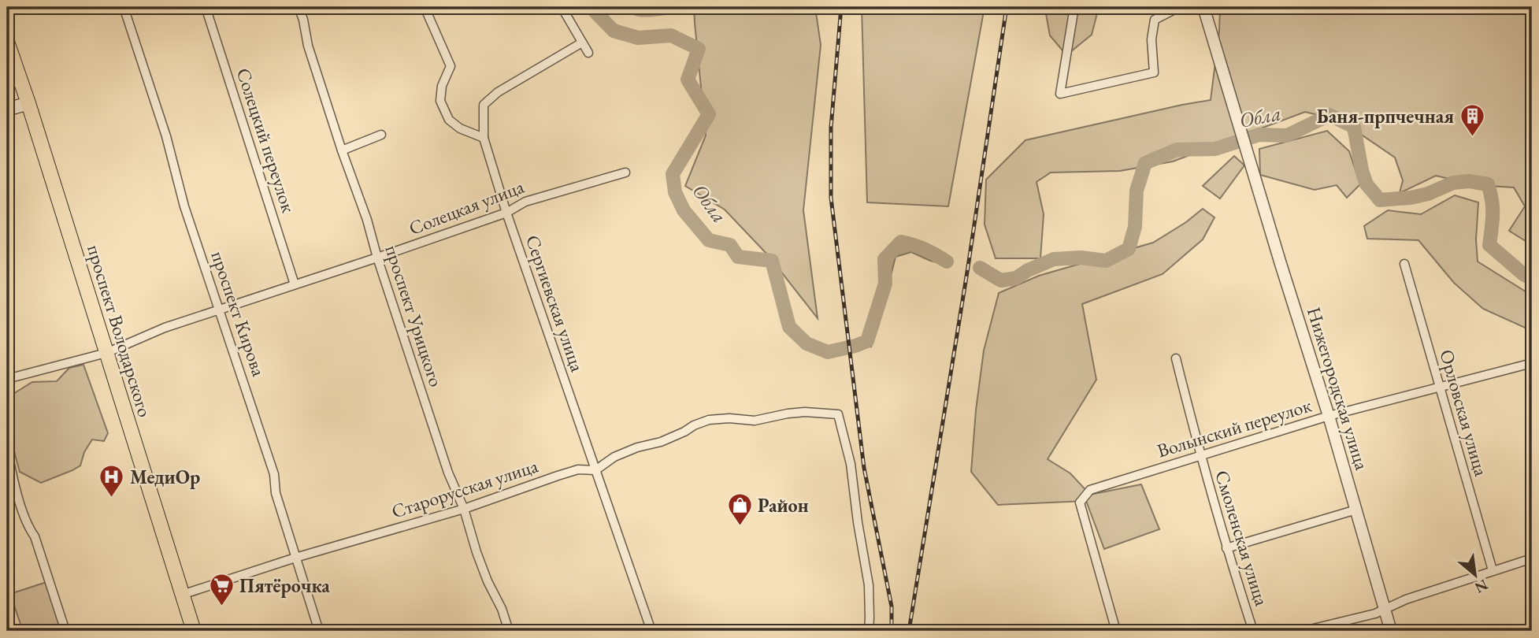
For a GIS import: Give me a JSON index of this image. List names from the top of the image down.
{
  "streets": {
    "main road": ["проспект Володарского"],
    "street": [
      "Солецкий переулок",
      "Солецкая улица",
      "Сергиевская улица",
      "проспект Кирова",
      "проспект Урицкого",
      "Нижегородская улица",
      "Орловская улица",
      "Волынский переулок",
      "Старорусская улица",
      "Смоленская улица"
    ]
  },
  "crossings": [
    ["Солецкий переулок", "Солецкая улица"],
    ["Солецкая улица", "Сергиевская улица"],
    ["Солецкая улица", "проспект Кирова"],
    ["Солецкая улица", "проспект Урицкого"],
    ["Солецкая улица", "проспект Володарского"],
    ["Сергиевская улица", "Старорусская улица"],
    ["проспект Кирова", "Старорусская улица"],
    ["проспект Урицкого", "Старорусская улица"],
    ["проспект Володарского", "Старорусская улица"],
    ["Нижегородская улица", "Волынский переулок"],
    ["Орловская улица", "Волынский переулок"],
    ["Волынский переулок", "Смоленская улица"]
  ],
  "water": ["Обла"],
  "places": {
    "building": ["Баня-прпчечная"],
    "hospital": ["МедиОр"],
    "shop": ["Район"],
    "supermarket": ["Пятёрочка"]
  },
  "north": "bottom right"
}
